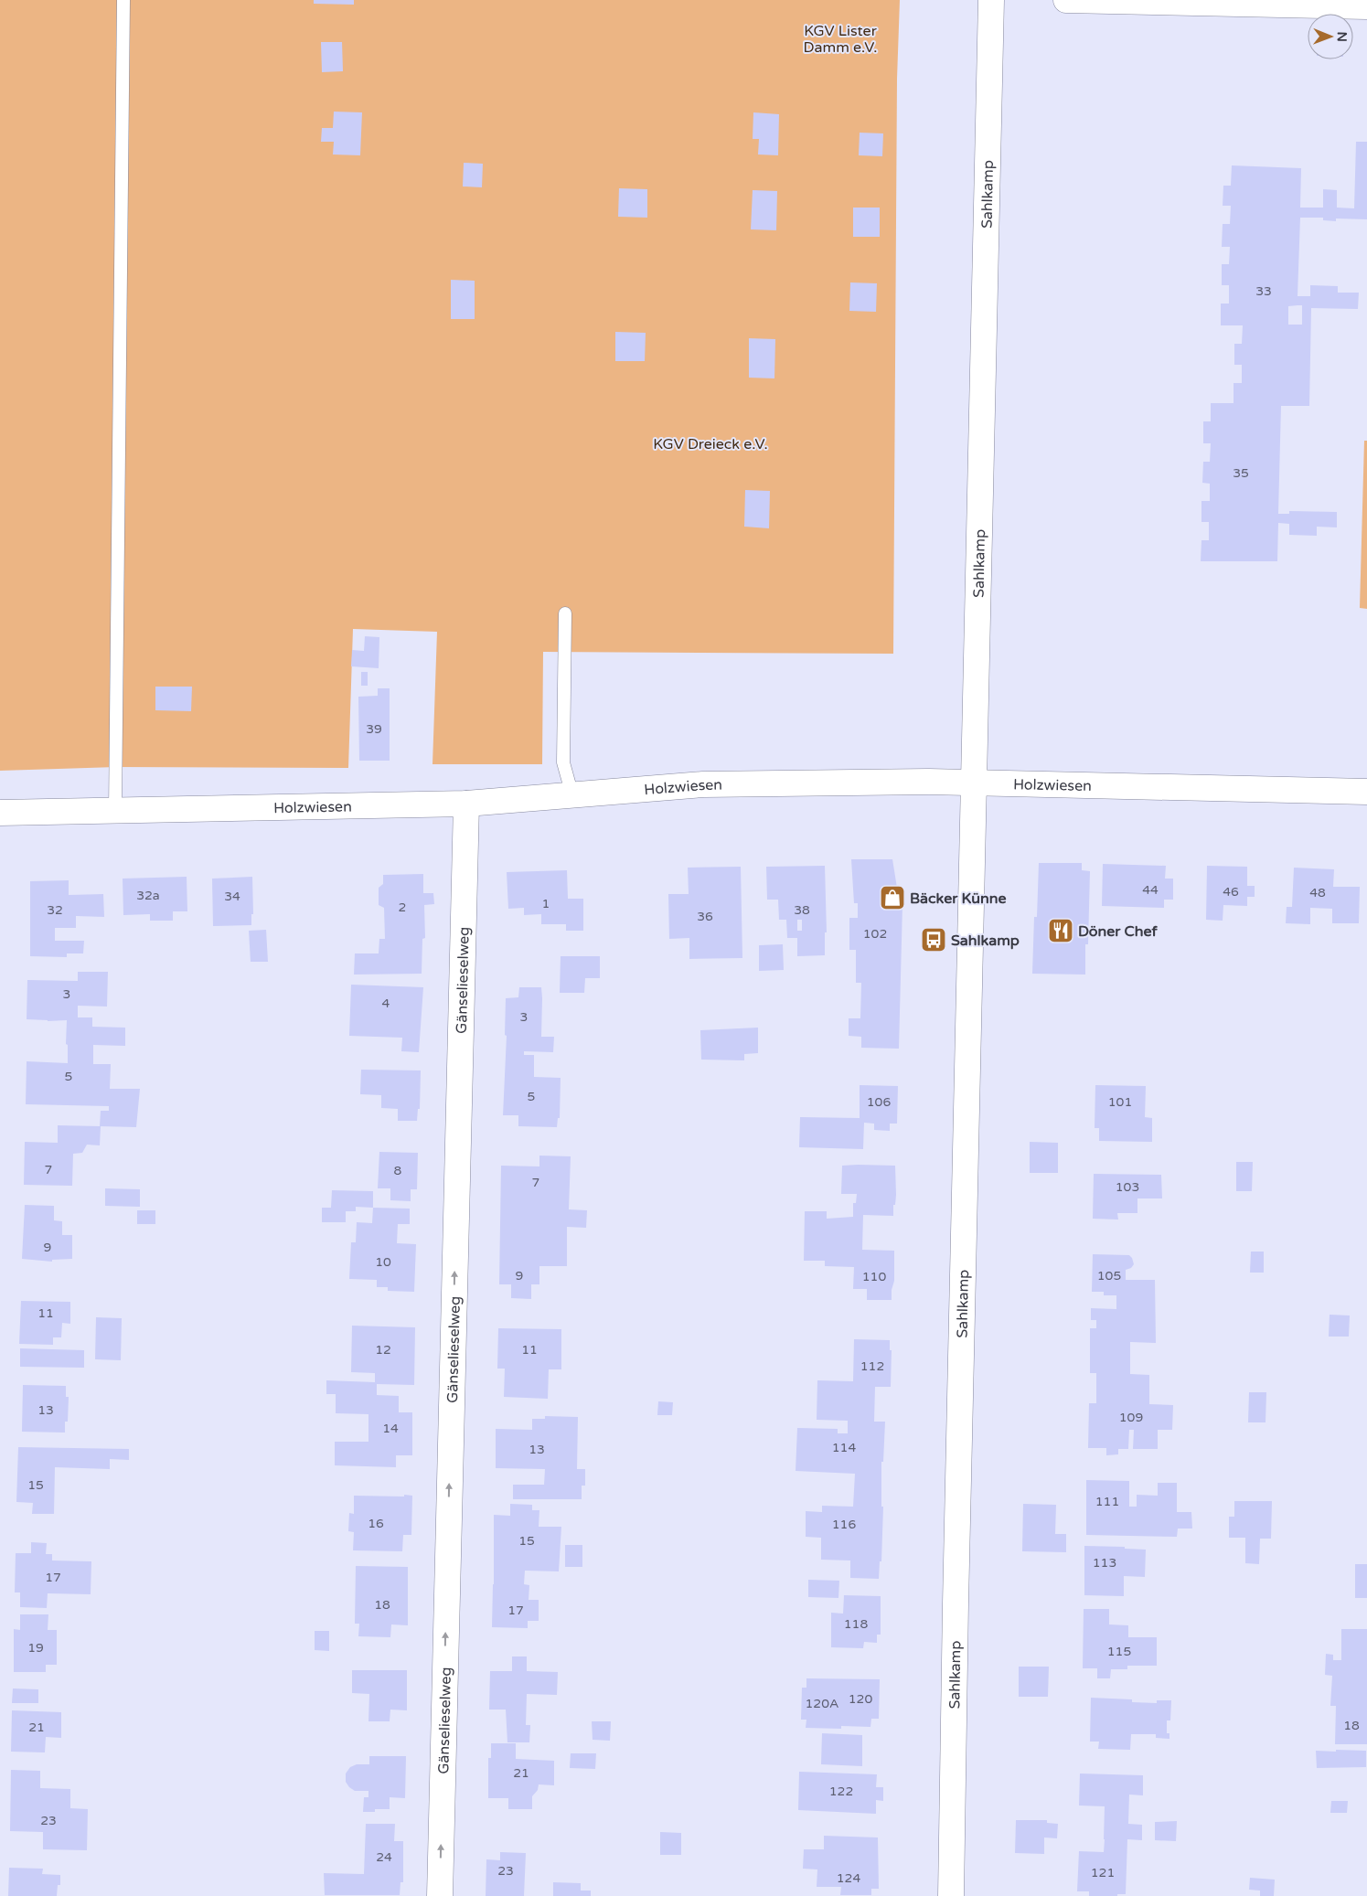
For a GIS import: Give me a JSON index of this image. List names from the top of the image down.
{
  "streets": {
    "street": ["Sahlkamp", "Holzwiesen", "Gänselieselweg"]
  },
  "crossings": [
    ["Sahlkamp", "Holzwiesen"],
    ["Holzwiesen", "Gänselieselweg"]
  ],
  "one_way": ["Gänselieselweg"],
  "parks": ["KGV Lister Damm e.V.", "KGV Dreieck e.V."],
  "places": {
    "shop": ["Bäcker Künne"],
    "restaurant": ["Döner Chef"],
    "bus stop": ["Sahlkamp"]
  },
  "house_numbers": [
    "33",
    "35",
    "39",
    "44",
    "46",
    "48",
    "32a",
    "34",
    "1",
    "2",
    "32",
    "38",
    "36",
    "102",
    "3",
    "4",
    "3",
    "5",
    "5",
    "106",
    "101",
    "7",
    "8",
    "7",
    "103",
    "9",
    "10",
    "9",
    "105",
    "110",
    "11",
    "12",
    "11",
    "112",
    "13",
    "109",
    "14",
    "114",
    "13",
    "15",
    "111",
    "16",
    "116",
    "15",
    "113",
    "17",
    "18",
    "17",
    "118",
    "19",
    "115",
    "120",
    "120A",
    "18",
    "21",
    "21",
    "122",
    "23",
    "24",
    "23",
    "121",
    "124"
  ],
  "north": "right"
}
